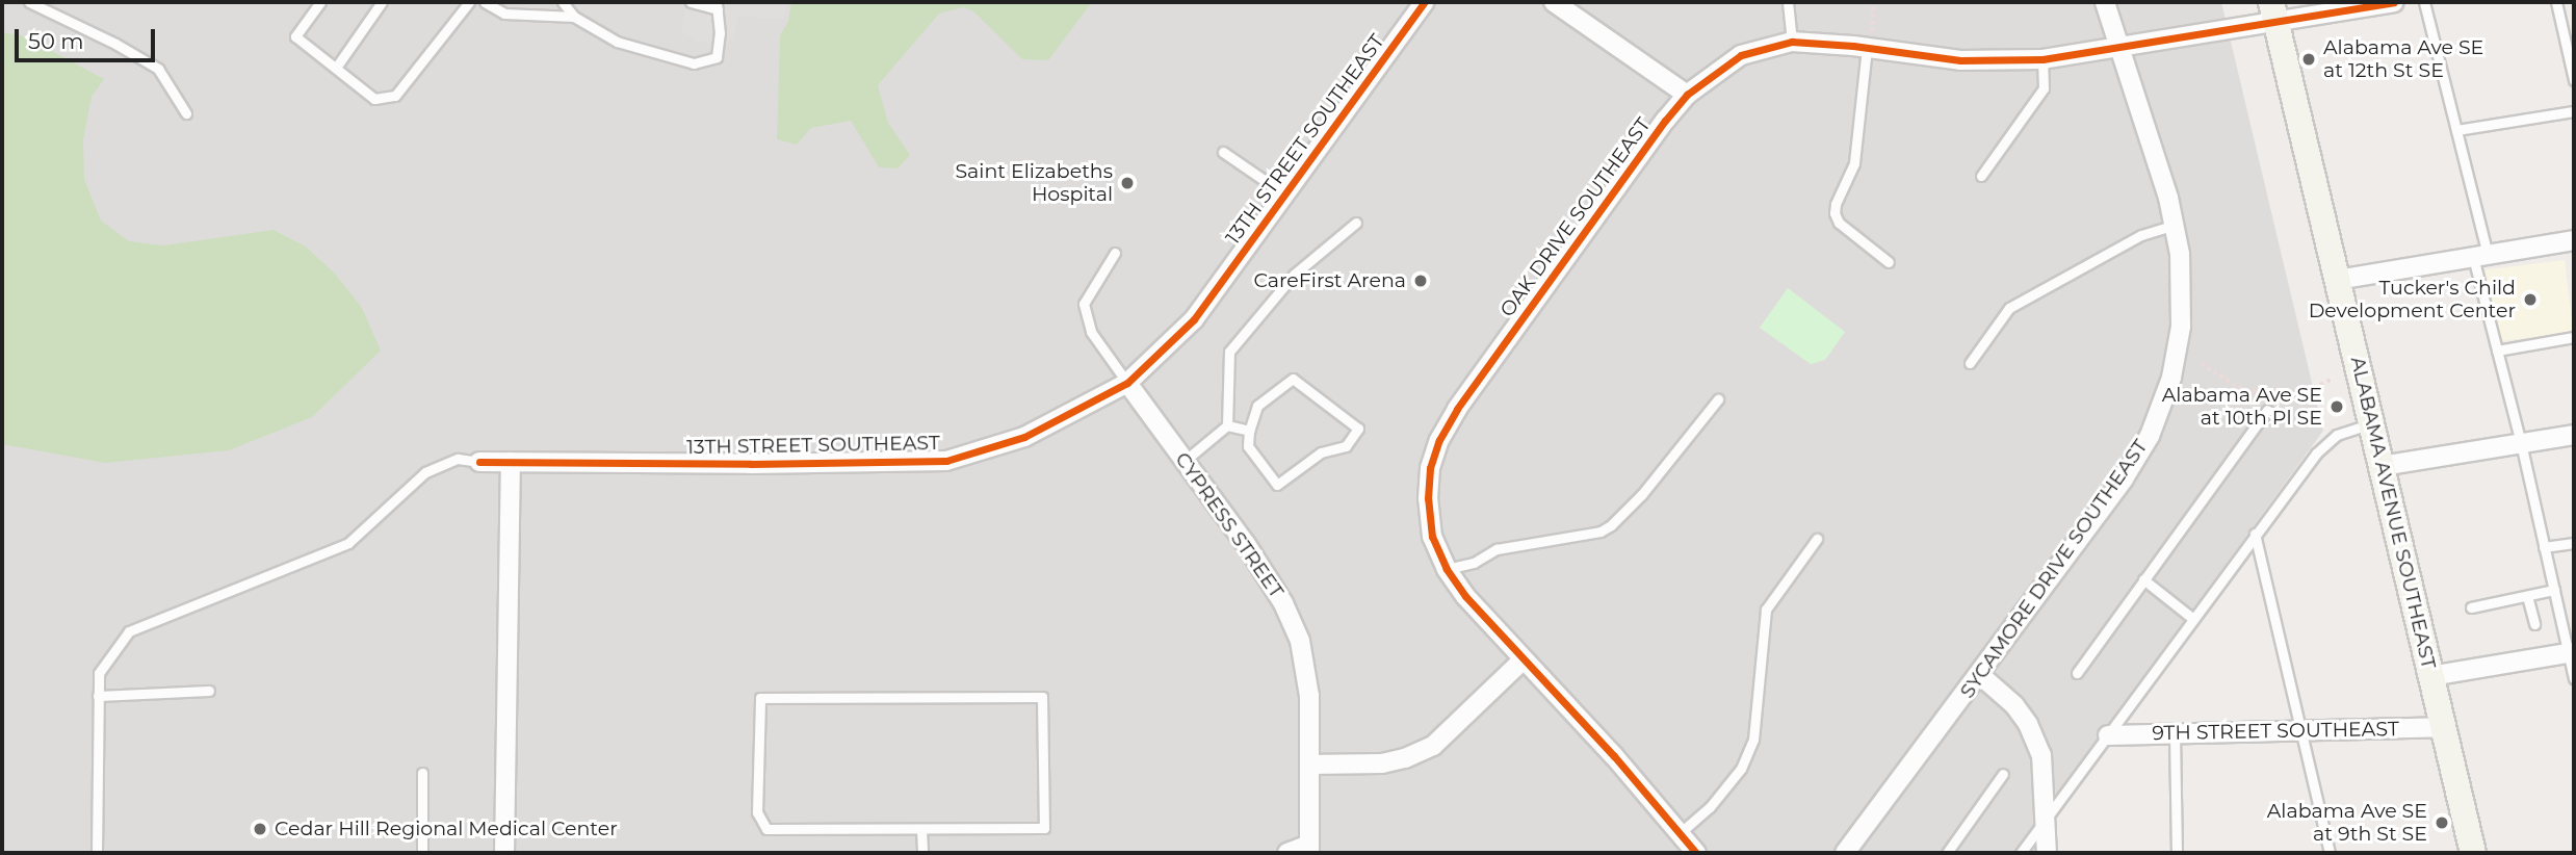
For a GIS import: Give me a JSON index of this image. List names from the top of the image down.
{
  "streets": {
    "main road": ["ALABAMA AVENUE SOUTHEAST"],
    "street": [
      "13TH STREET SOUTHEAST",
      "OAK DRIVE SOUTHEAST",
      "CYPRESS STREET",
      "SYCAMORE DRIVE SOUTHEAST",
      "9TH STREET SOUTHEAST"
    ]
  },
  "crossings": [
    ["13TH STREET SOUTHEAST", "CYPRESS STREET"],
    ["OAK DRIVE SOUTHEAST", "ALABAMA AVENUE SOUTHEAST"],
    ["OAK DRIVE SOUTHEAST", "SYCAMORE DRIVE SOUTHEAST"],
    ["ALABAMA AVENUE SOUTHEAST", "9TH STREET SOUTHEAST"]
  ],
  "places": [
    "Alabama Ave SE at 12th St SE",
    "Saint Elizabeths Hospital",
    "CareFirst Arena",
    "Tucker's Child Development Center",
    "Alabama Ave SE at 10th Pl SE",
    "Alabama Ave SE at 9th St SE",
    "Cedar Hill Regional Medical Center"
  ],
  "scale_bar": "50 m"
}
